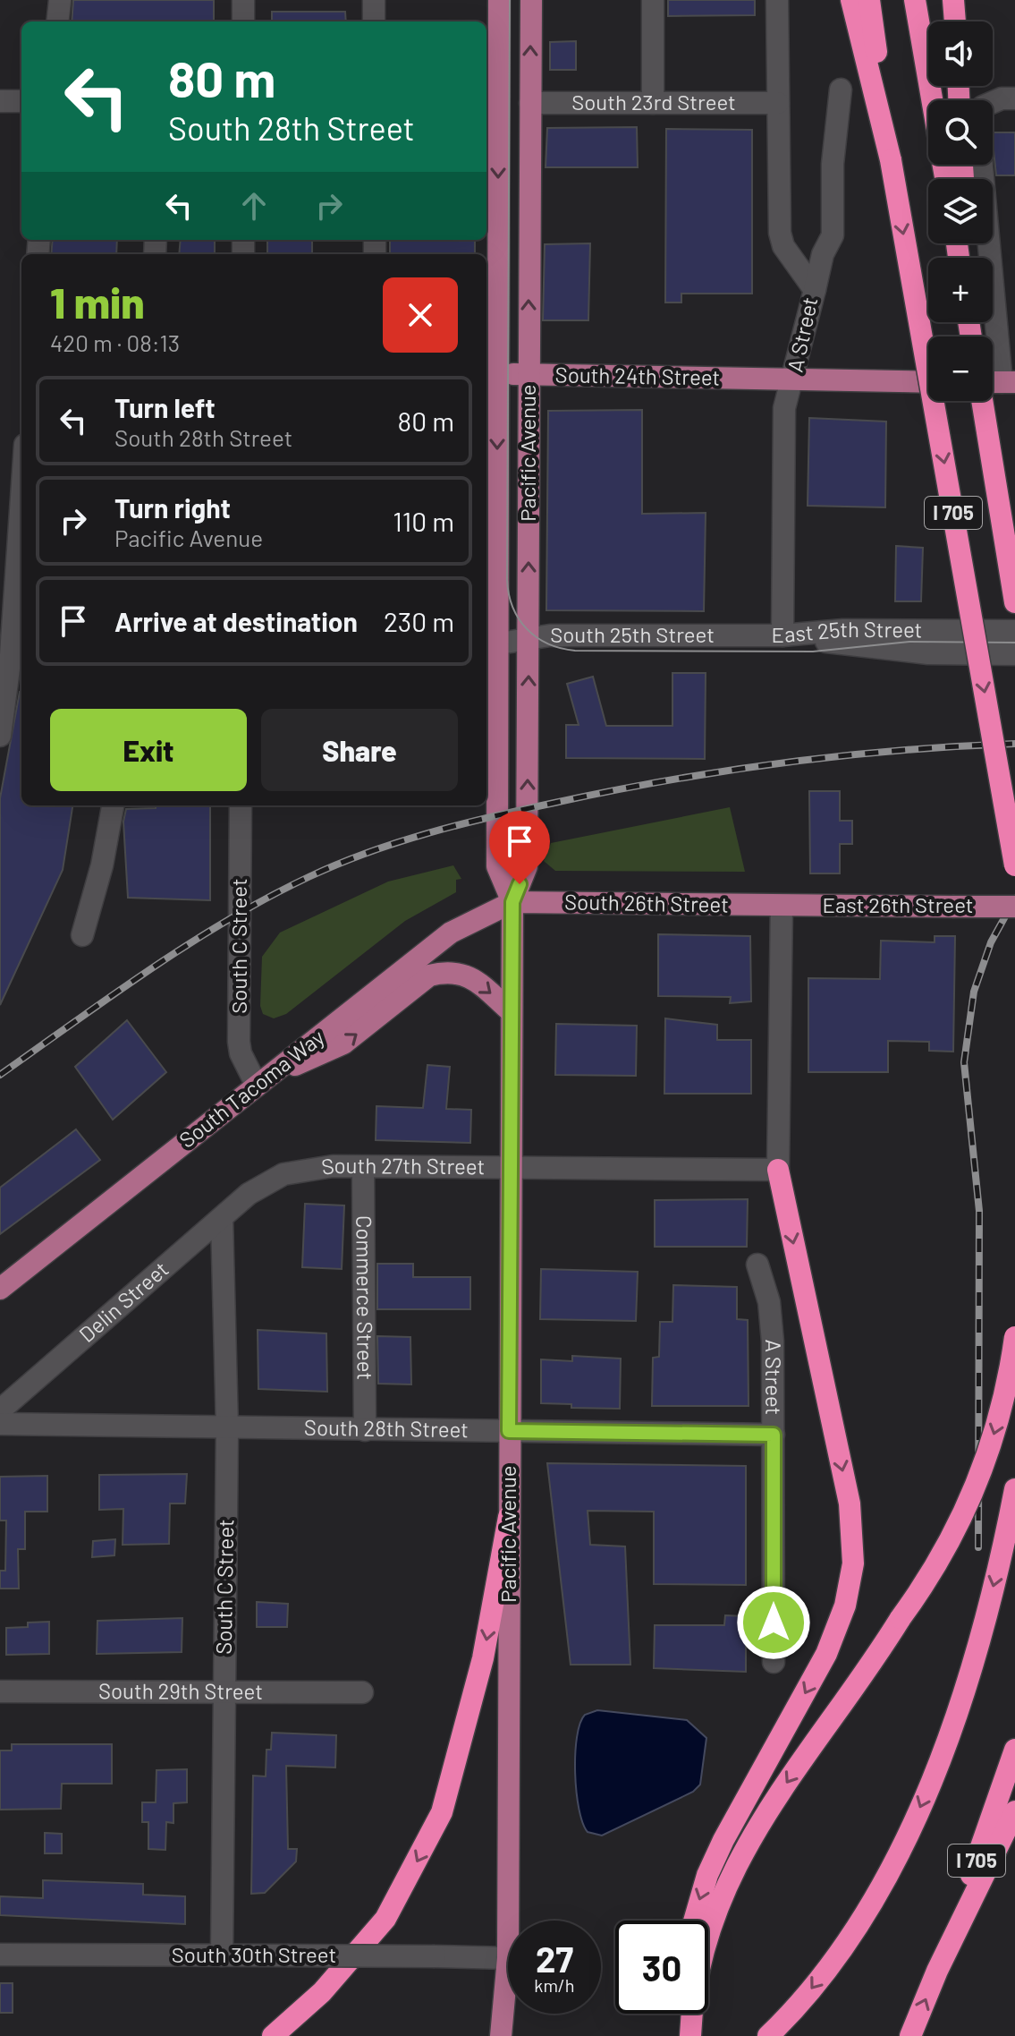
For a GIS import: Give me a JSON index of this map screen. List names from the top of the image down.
{
  "streets": {
    "highway": ["I 705"],
    "main road": [
      "South 24th Street",
      "Pacific Avenue",
      "South 26th Street",
      "East 26th Street",
      "South Tacoma Way"
    ],
    "street": [
      "South 23rd Street",
      "A Street",
      "East 25th Street",
      "South 25th Street",
      "South C Street",
      "South 27th Street",
      "Commerce Street",
      "Delin Street",
      "South 28th Street",
      "South 29th Street",
      "South 30th Street"
    ]
  },
  "crossings": [
    ["South 23rd Street", "A Street"],
    ["South 23rd Street", "Pacific Avenue"],
    ["A Street", "South 24th Street"],
    ["A Street", "East 25th Street"],
    ["A Street", "South 25th Street"],
    ["A Street", "South 28th Street"],
    ["South 24th Street", "Pacific Avenue"],
    ["Pacific Avenue", "South 25th Street"],
    ["Pacific Avenue", "South 26th Street"],
    ["Pacific Avenue", "South Tacoma Way"],
    ["Pacific Avenue", "South 27th Street"],
    ["Pacific Avenue", "South 28th Street"],
    ["Pacific Avenue", "South 30th Street"],
    ["East 25th Street", "South 25th Street"],
    ["South 26th Street", "East 26th Street"],
    ["South 26th Street", "South Tacoma Way"],
    ["South C Street", "South Tacoma Way"],
    ["South C Street", "Delin Street"],
    ["South C Street", "South 28th Street"],
    ["South C Street", "South 29th Street"],
    ["South C Street", "South 30th Street"],
    ["South 27th Street", "Commerce Street"],
    ["South 27th Street", "Delin Street"],
    ["Commerce Street", "South 28th Street"]
  ],
  "page": {
    "map_buttons": ["+", "−"],
    "turn": ["80 m", "South 28th Street"],
    "heading": ["1 min", "420 m · 08:13"],
    "list": [
      {
        "name": "Turn left",
        "note": "South 28th Street",
        "value": "80 m"
      },
      {
        "name": "Turn right",
        "note": "Pacific Avenue",
        "value": "110 m"
      },
      {
        "name": "Arrive at destination",
        "value": "230 m"
      }
    ],
    "buttons": ["Exit", "Share"],
    "speed": "27 km/h",
    "limit": "30"
  }
}
